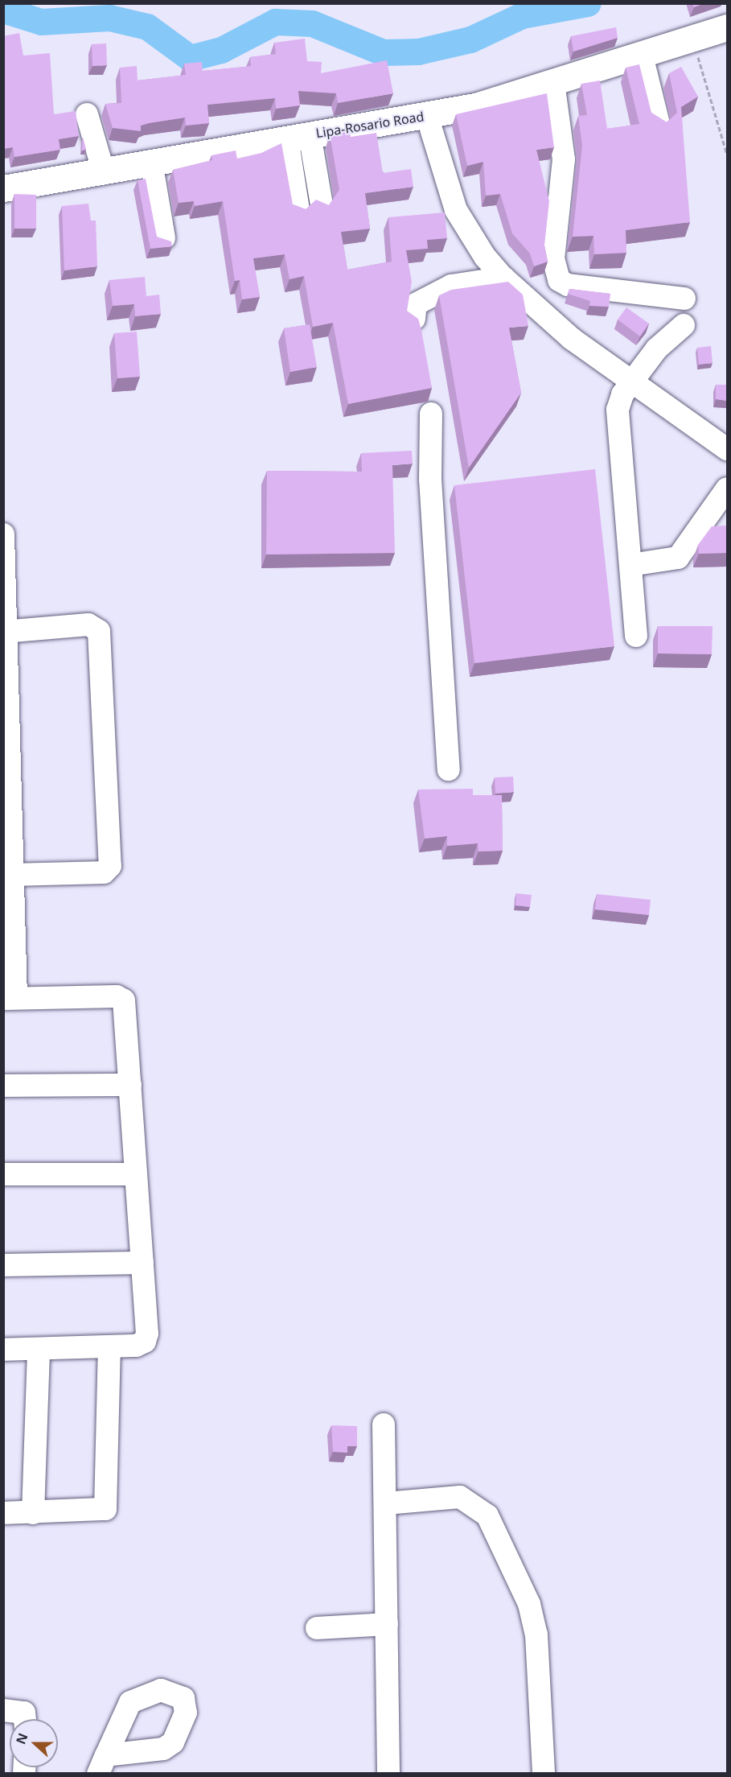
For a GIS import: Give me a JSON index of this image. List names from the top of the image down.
{
  "streets": {
    "main road": ["Lipa-Rosario Road"]
  },
  "north": "left"
}
